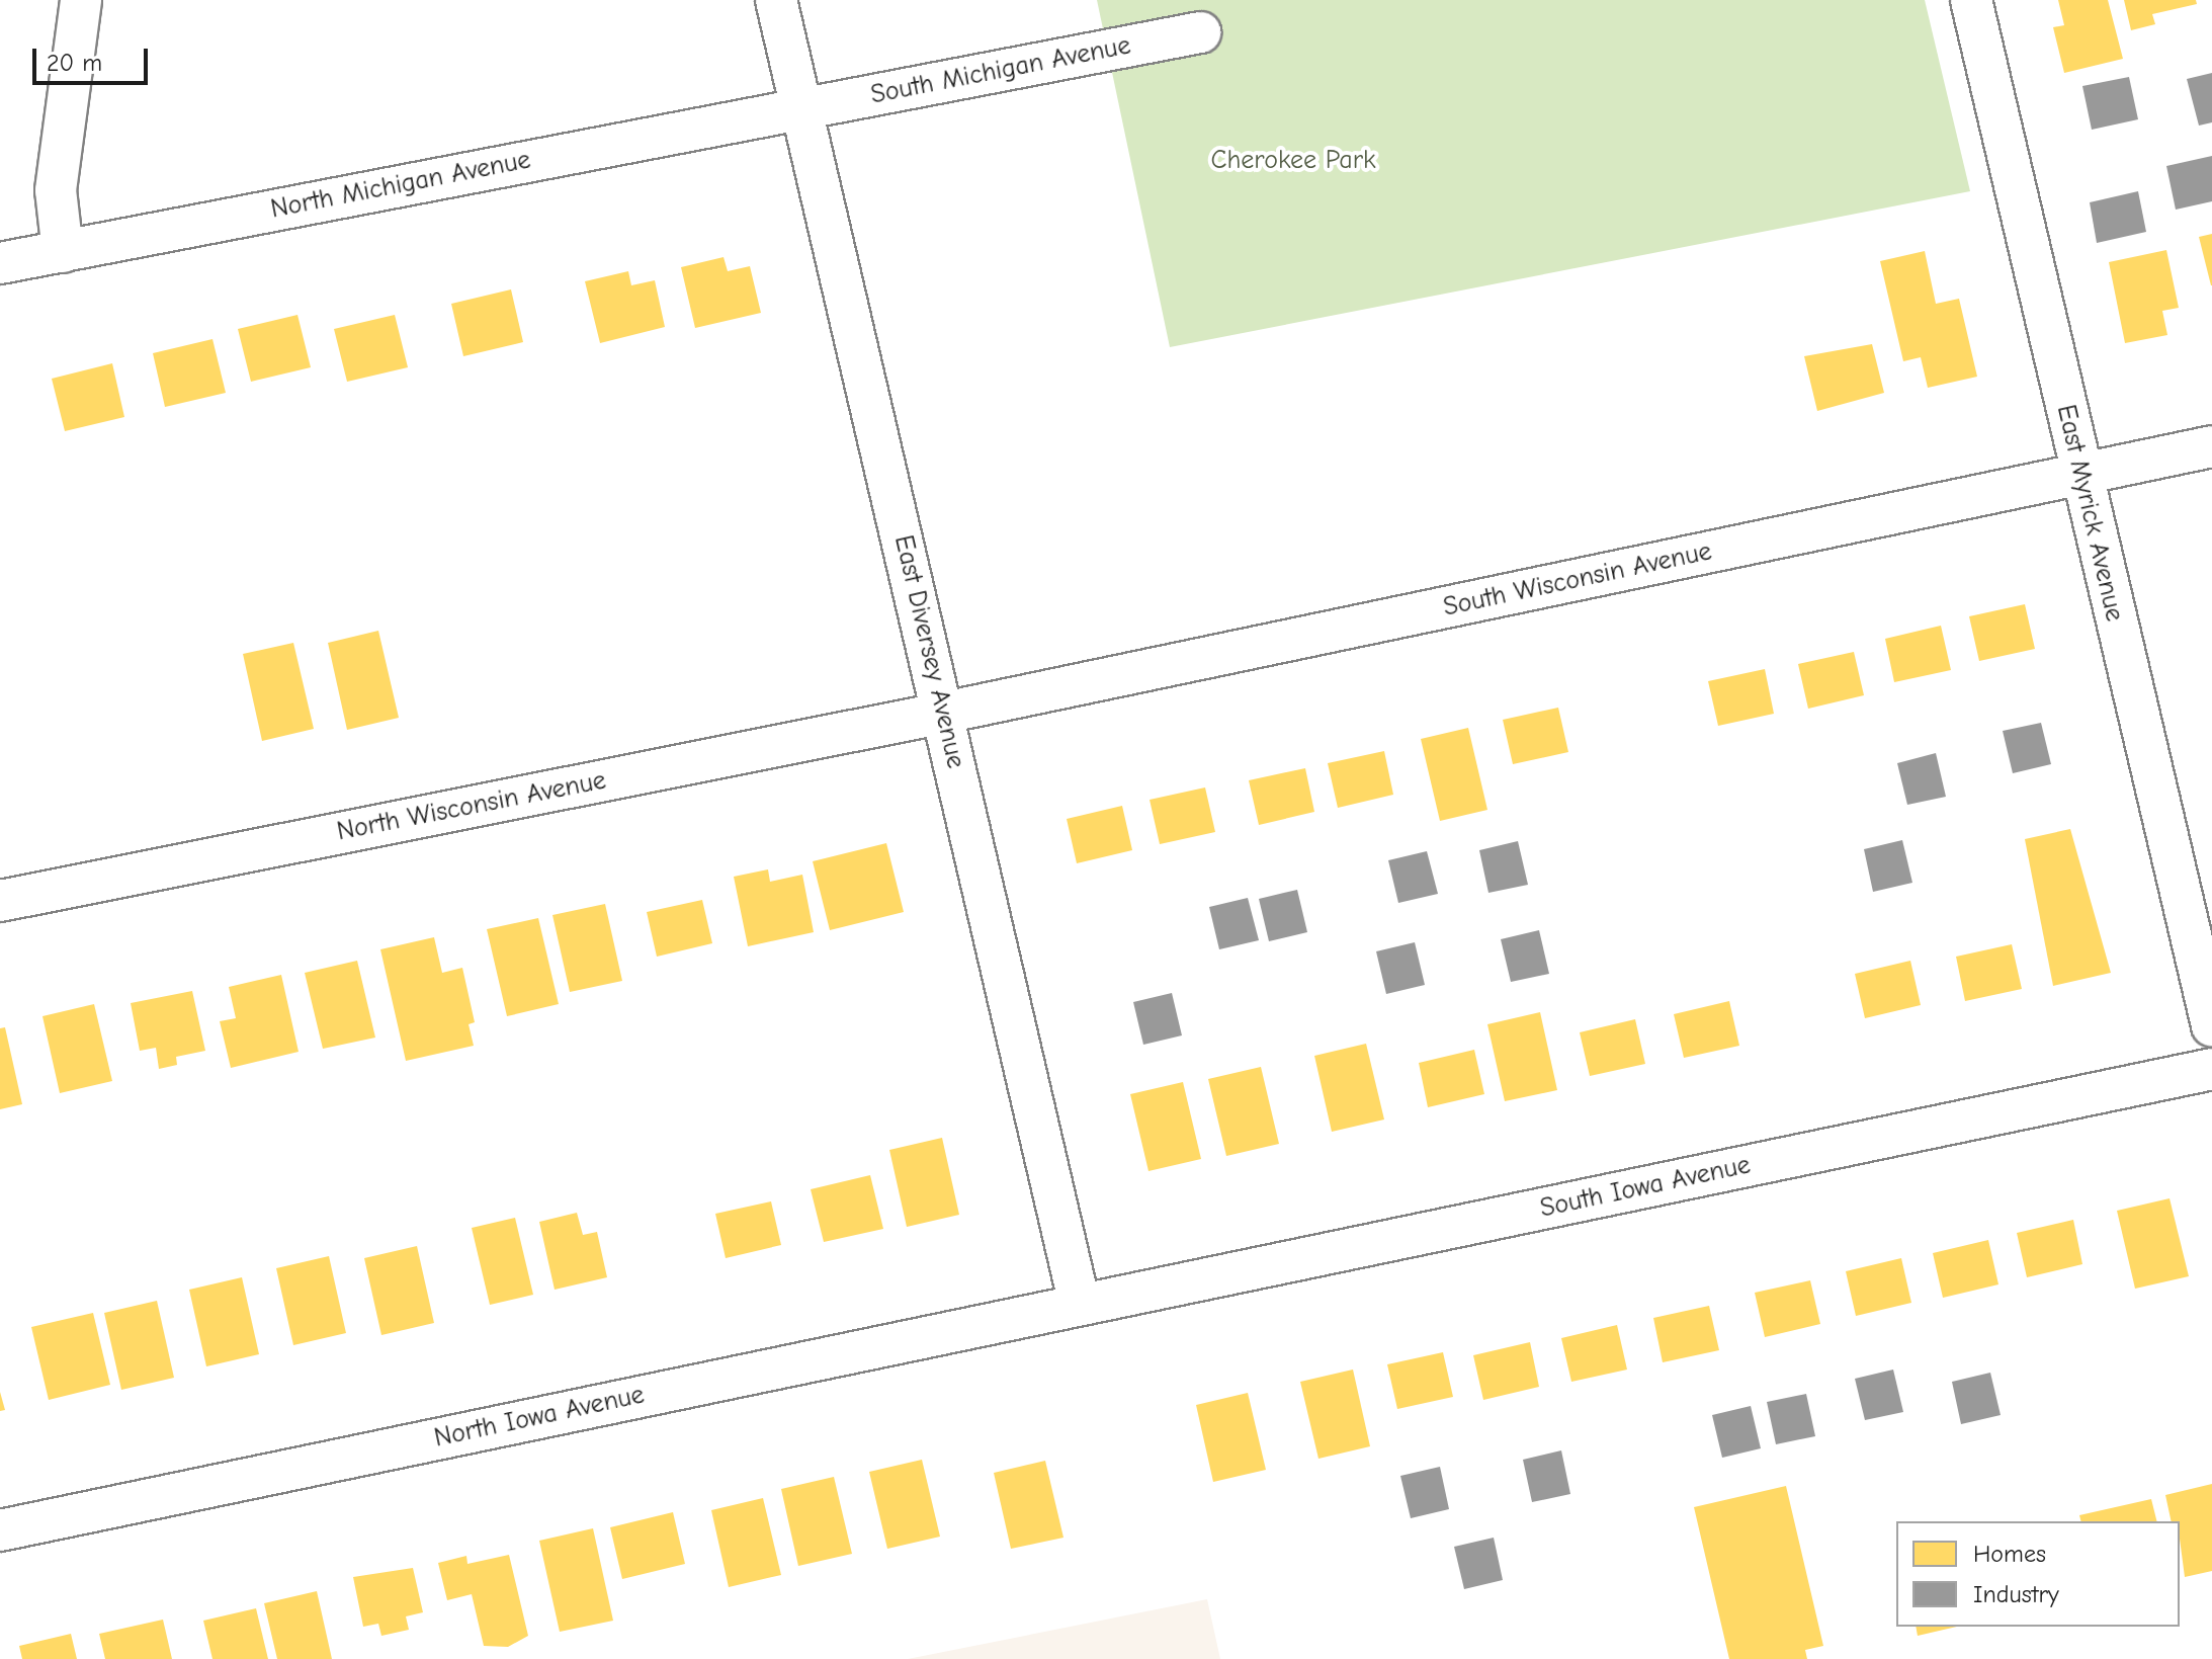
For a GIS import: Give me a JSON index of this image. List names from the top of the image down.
{
  "streets": {
    "street": [
      "South Michigan Avenue",
      "North Michigan Avenue",
      "East Myrick Avenue",
      "South Wisconsin Avenue",
      "East Diversey Avenue",
      "North Wisconsin Avenue",
      "South Iowa Avenue",
      "North Iowa Avenue"
    ]
  },
  "crossings": [
    ["South Michigan Avenue", "North Michigan Avenue"],
    ["South Michigan Avenue", "East Diversey Avenue"],
    ["North Michigan Avenue", "East Diversey Avenue"],
    ["East Myrick Avenue", "South Wisconsin Avenue"],
    ["South Wisconsin Avenue", "East Diversey Avenue"],
    ["South Wisconsin Avenue", "North Wisconsin Avenue"],
    ["East Diversey Avenue", "North Wisconsin Avenue"],
    ["East Diversey Avenue", "South Iowa Avenue"],
    ["East Diversey Avenue", "North Iowa Avenue"],
    ["South Iowa Avenue", "North Iowa Avenue"]
  ],
  "parks": ["Cherokee Park"],
  "legend": ["Homes", "Industry"],
  "scale_bar": "20 m"
}
